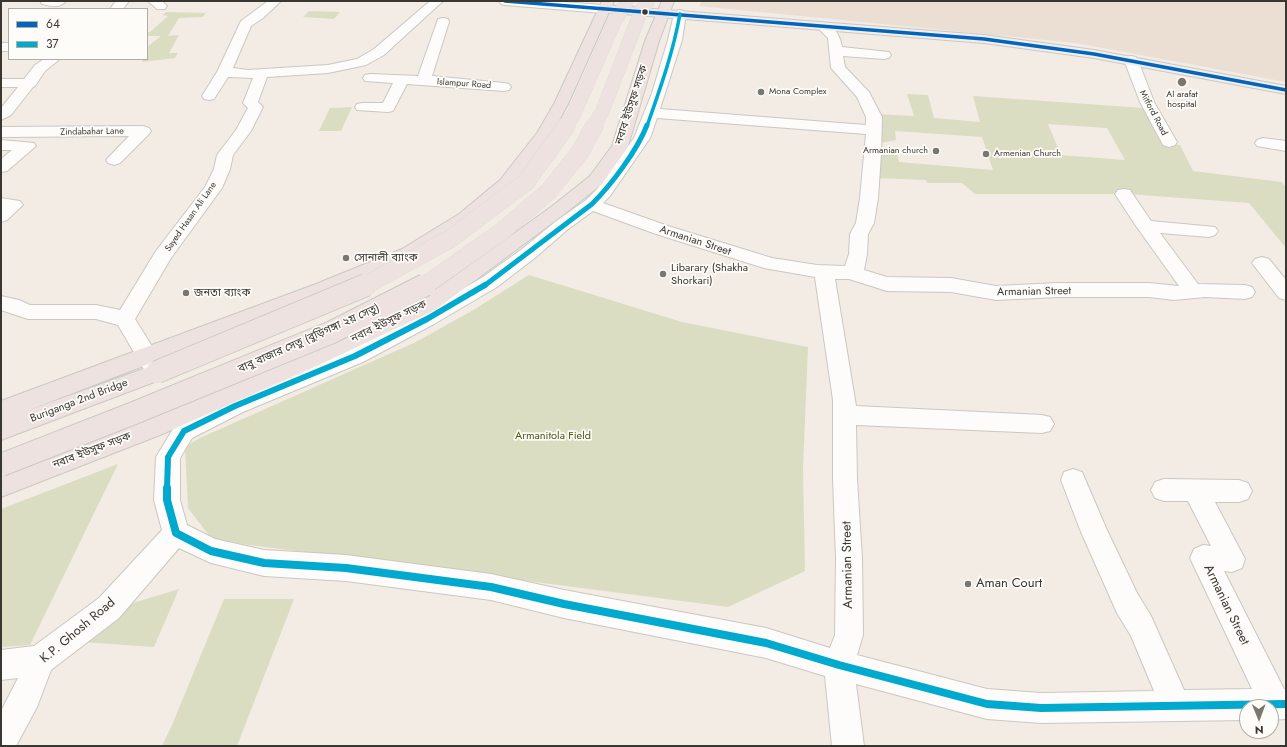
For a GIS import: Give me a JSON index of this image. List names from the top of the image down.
{
  "streets": {
    "highway": ["নবাব ইউসুফ সড়ক", "বাবু বাজার সেতু (বুড়িগঙ্গা ২য় সেতু)", "Buriganga 2nd Bridge"],
    "street": [
      "Islampur Road",
      "Mitford Road",
      "Zindabahar Lane",
      "Sayed Hasan Ali Lane",
      "Armanian Street",
      "K.P. Ghosh Road"
    ]
  },
  "crossings": [
    ["নবাব ইউসুফ সড়ক", "বাবু বাজার সেতু (বুড়িগঙ্গা ২য় সেতু)"],
    ["Armanian Street", "K.P. Ghosh Road"]
  ],
  "parks": ["Armanitola Field"],
  "places": [
    "Al arafat hospital",
    "Mona Complex",
    "Armanian church",
    "Armenian Church",
    "সোনালী ব্যাংক",
    "Libarary (Shakha Shorkari)",
    "জনতা ব্যাংক",
    "Aman Court"
  ],
  "lines": ["transit line 64", "transit line 37"],
  "legend": ["64", "37"],
  "north": "bottom"
}
